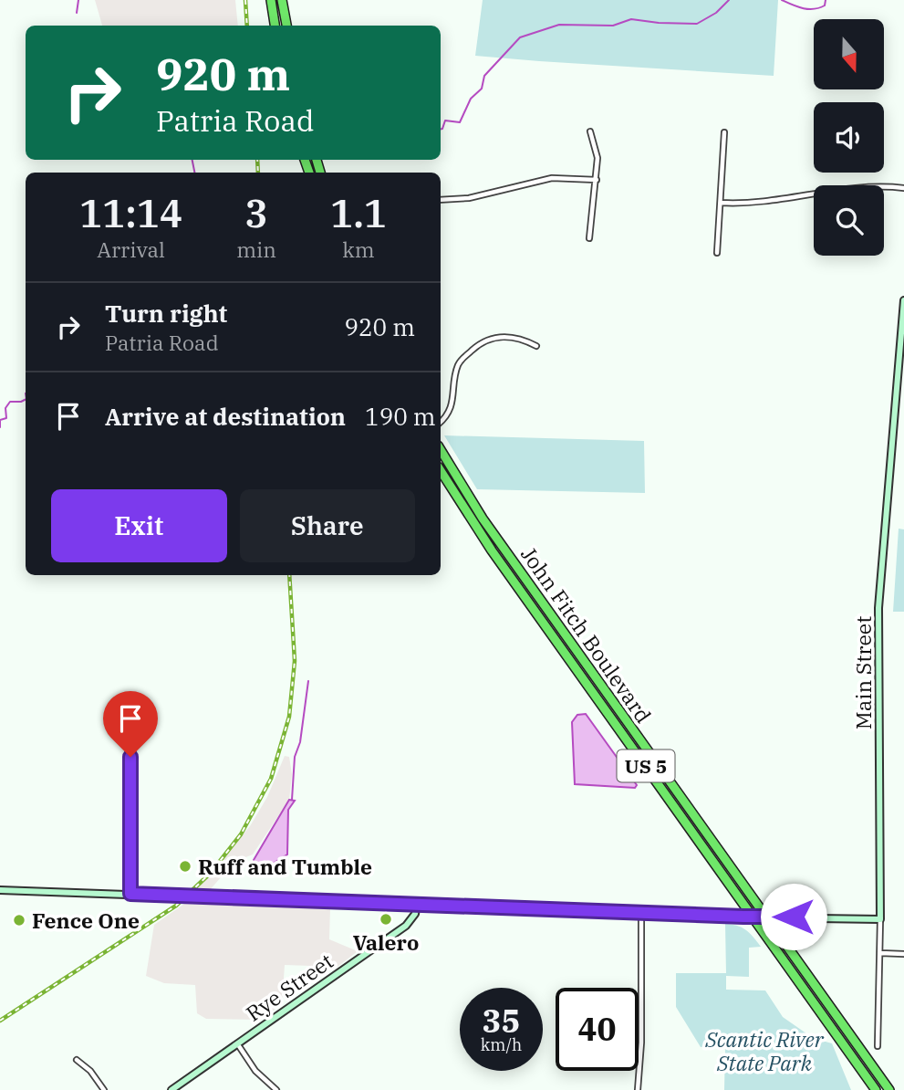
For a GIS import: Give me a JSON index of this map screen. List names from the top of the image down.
{
  "streets": {
    "highway": ["John Fitch Boulevard", "US 5"],
    "street": ["Main Street", "Rye Street"]
  },
  "parks": ["Scantic River State Park"],
  "places": ["Ruff and Tumble", "Valero", "Fence One"],
  "north": "bottom",
  "page": {
    "turn": ["920 m", "Patria Road"],
    "eta": [
      "11:14",
      "Arrival",
      "3",
      "min",
      "1.1",
      "km"
    ],
    "list": [
      {
        "name": "Turn right",
        "note": "Patria Road",
        "value": "920 m"
      },
      {
        "name": "Arrive at destination",
        "value": "190 m"
      }
    ],
    "buttons": ["Exit", "Share"],
    "speed": "35 km/h",
    "limit": "40"
  }
}
